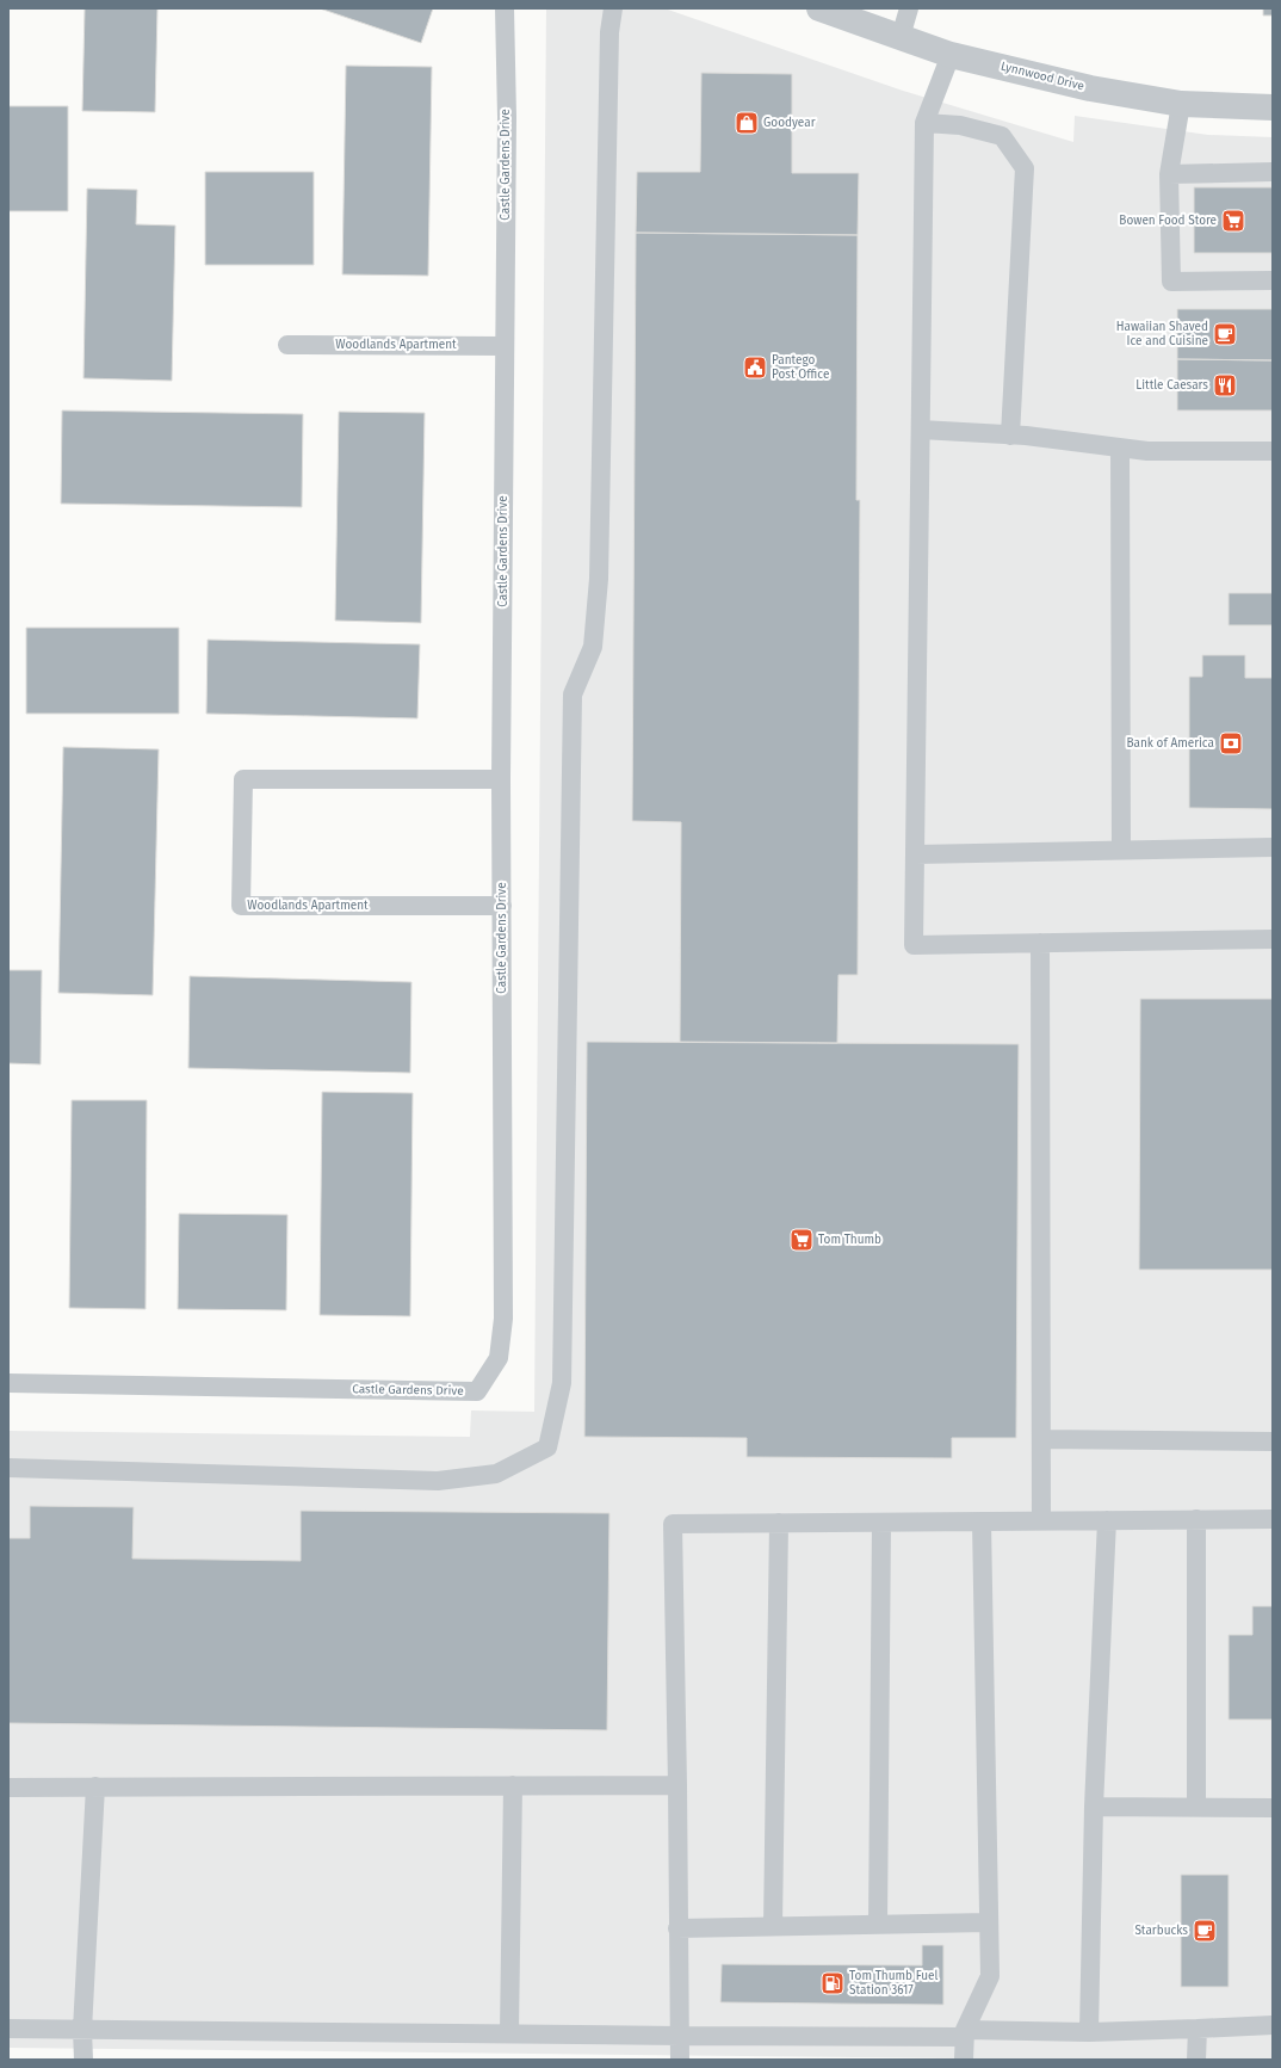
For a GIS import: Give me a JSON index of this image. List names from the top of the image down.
{
  "streets": {
    "street": ["Lynnwood Drive"],
    "lane": ["Castle Gardens Drive", "Woodlands Apartment"]
  },
  "crossings": [
    ["Castle Gardens Drive", "Woodlands Apartment"]
  ],
  "places": {
    "shop": ["Goodyear"],
    "supermarket": ["Bowen Food Store", "Tom Thumb"],
    "cafe": ["Hawaiian Shaved Ice and Cuisine", "Starbucks"],
    "public building": ["Pantego Post Office"],
    "restaurant": ["Little Caesars"],
    "bank": ["Bank of America"],
    "fuel station": ["Tom Thumb Fuel Station 3617"]
  }
}
